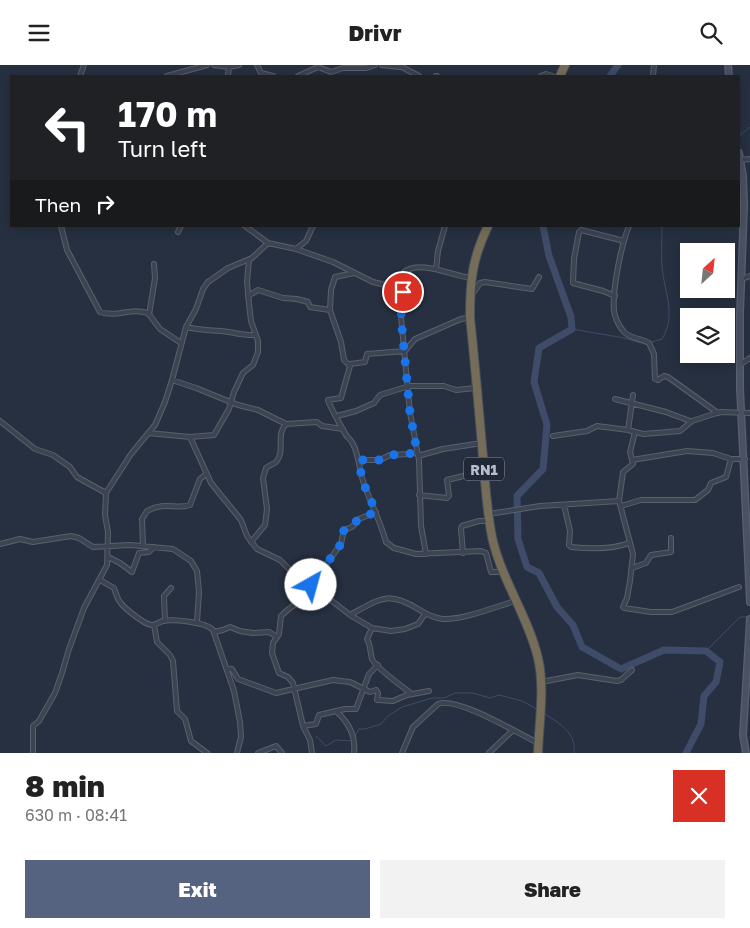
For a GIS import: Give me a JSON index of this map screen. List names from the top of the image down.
{
  "streets": {
    "highway": ["RN1"]
  },
  "north": "top right",
  "page": {
    "header": "Drivr",
    "turn": ["170 m", "Turn left"],
    "then": "Then",
    "heading": ["8 min", "630 m · 08:41"],
    "buttons": ["Exit", "Share"]
  }
}
